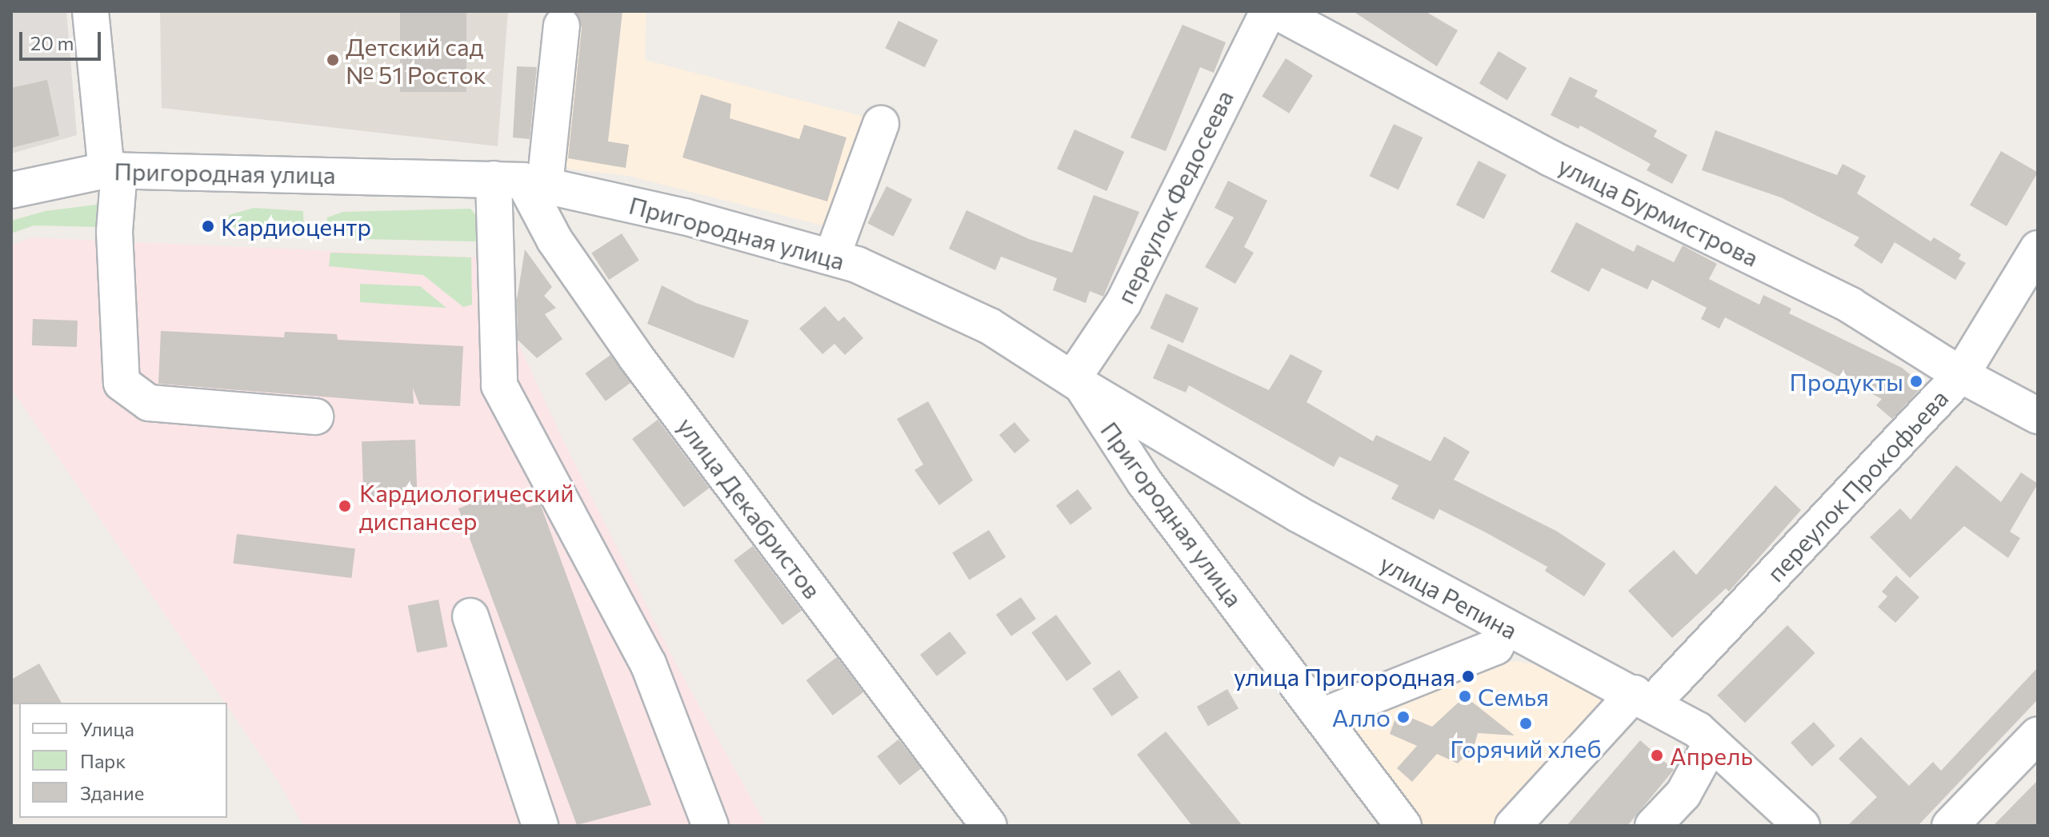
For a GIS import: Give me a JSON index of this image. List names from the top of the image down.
{
  "streets": {
    "street": [
      "Пригородная улица",
      "переулок Федосеева",
      "улица Бурмистрова",
      "переулок Прокофьева",
      "улица Декабристов",
      "улица Репина"
    ]
  },
  "crossings": [
    ["Пригородная улица", "переулок Федосеева"],
    ["Пригородная улица", "улица Декабристов"],
    ["Пригородная улица", "улица Репина"],
    ["переулок Федосеева", "улица Репина"],
    ["улица Бурмистрова", "переулок Прокофьева"],
    ["переулок Прокофьева", "улица Репина"]
  ],
  "places": [
    "Детский сад № 51 Росток",
    "Кардиоцентр",
    "Продукты",
    "Кардиологический диспансер",
    "улица Пригородная",
    "Семья",
    "Алло",
    "Горячий хлеб",
    "Апрель"
  ],
  "legend": ["Улица", "Парк", "Здание"],
  "scale_bar": "20 m"
}
